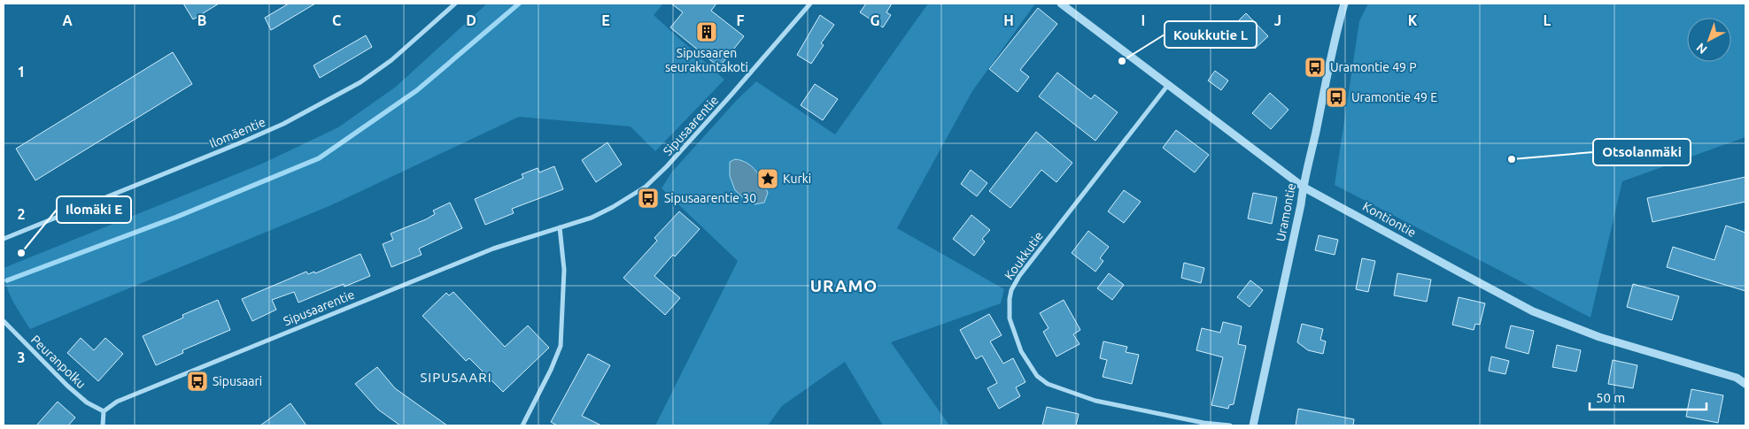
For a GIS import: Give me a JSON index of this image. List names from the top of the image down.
{
  "streets": {
    "street": [
      "Sipusaarentie",
      "Ilomäentie",
      "Uramontie",
      "Kontiontie",
      "Koukkutie",
      "Peuranpolku"
    ]
  },
  "crossings": [
    ["Sipusaarentie", "Peuranpolku"],
    ["Uramontie", "Kontiontie"],
    ["Kontiontie", "Koukkutie"]
  ],
  "districts": ["URAMO", "SIPUSAARI"],
  "places": {
    "building": ["Sipusaaren seurakuntakoti"],
    "other": ["Koukkutie L", "Otsolanmäki", "Ilomäki E"],
    "bus stop": [
      "Uramontie 49 P",
      "Uramontie 49 E",
      "Sipusaarentie 30",
      "Sipusaari"
    ],
    "place": ["Kurki"]
  },
  "scale_bar": "50 m",
  "north": "bottom left",
  "grid": {
    "columns": [
      "A",
      "B",
      "C",
      "D",
      "E",
      "F",
      "G",
      "H",
      "I",
      "J",
      "K",
      "L"
    ],
    "rows": ["1", "2", "3"]
  }
}
